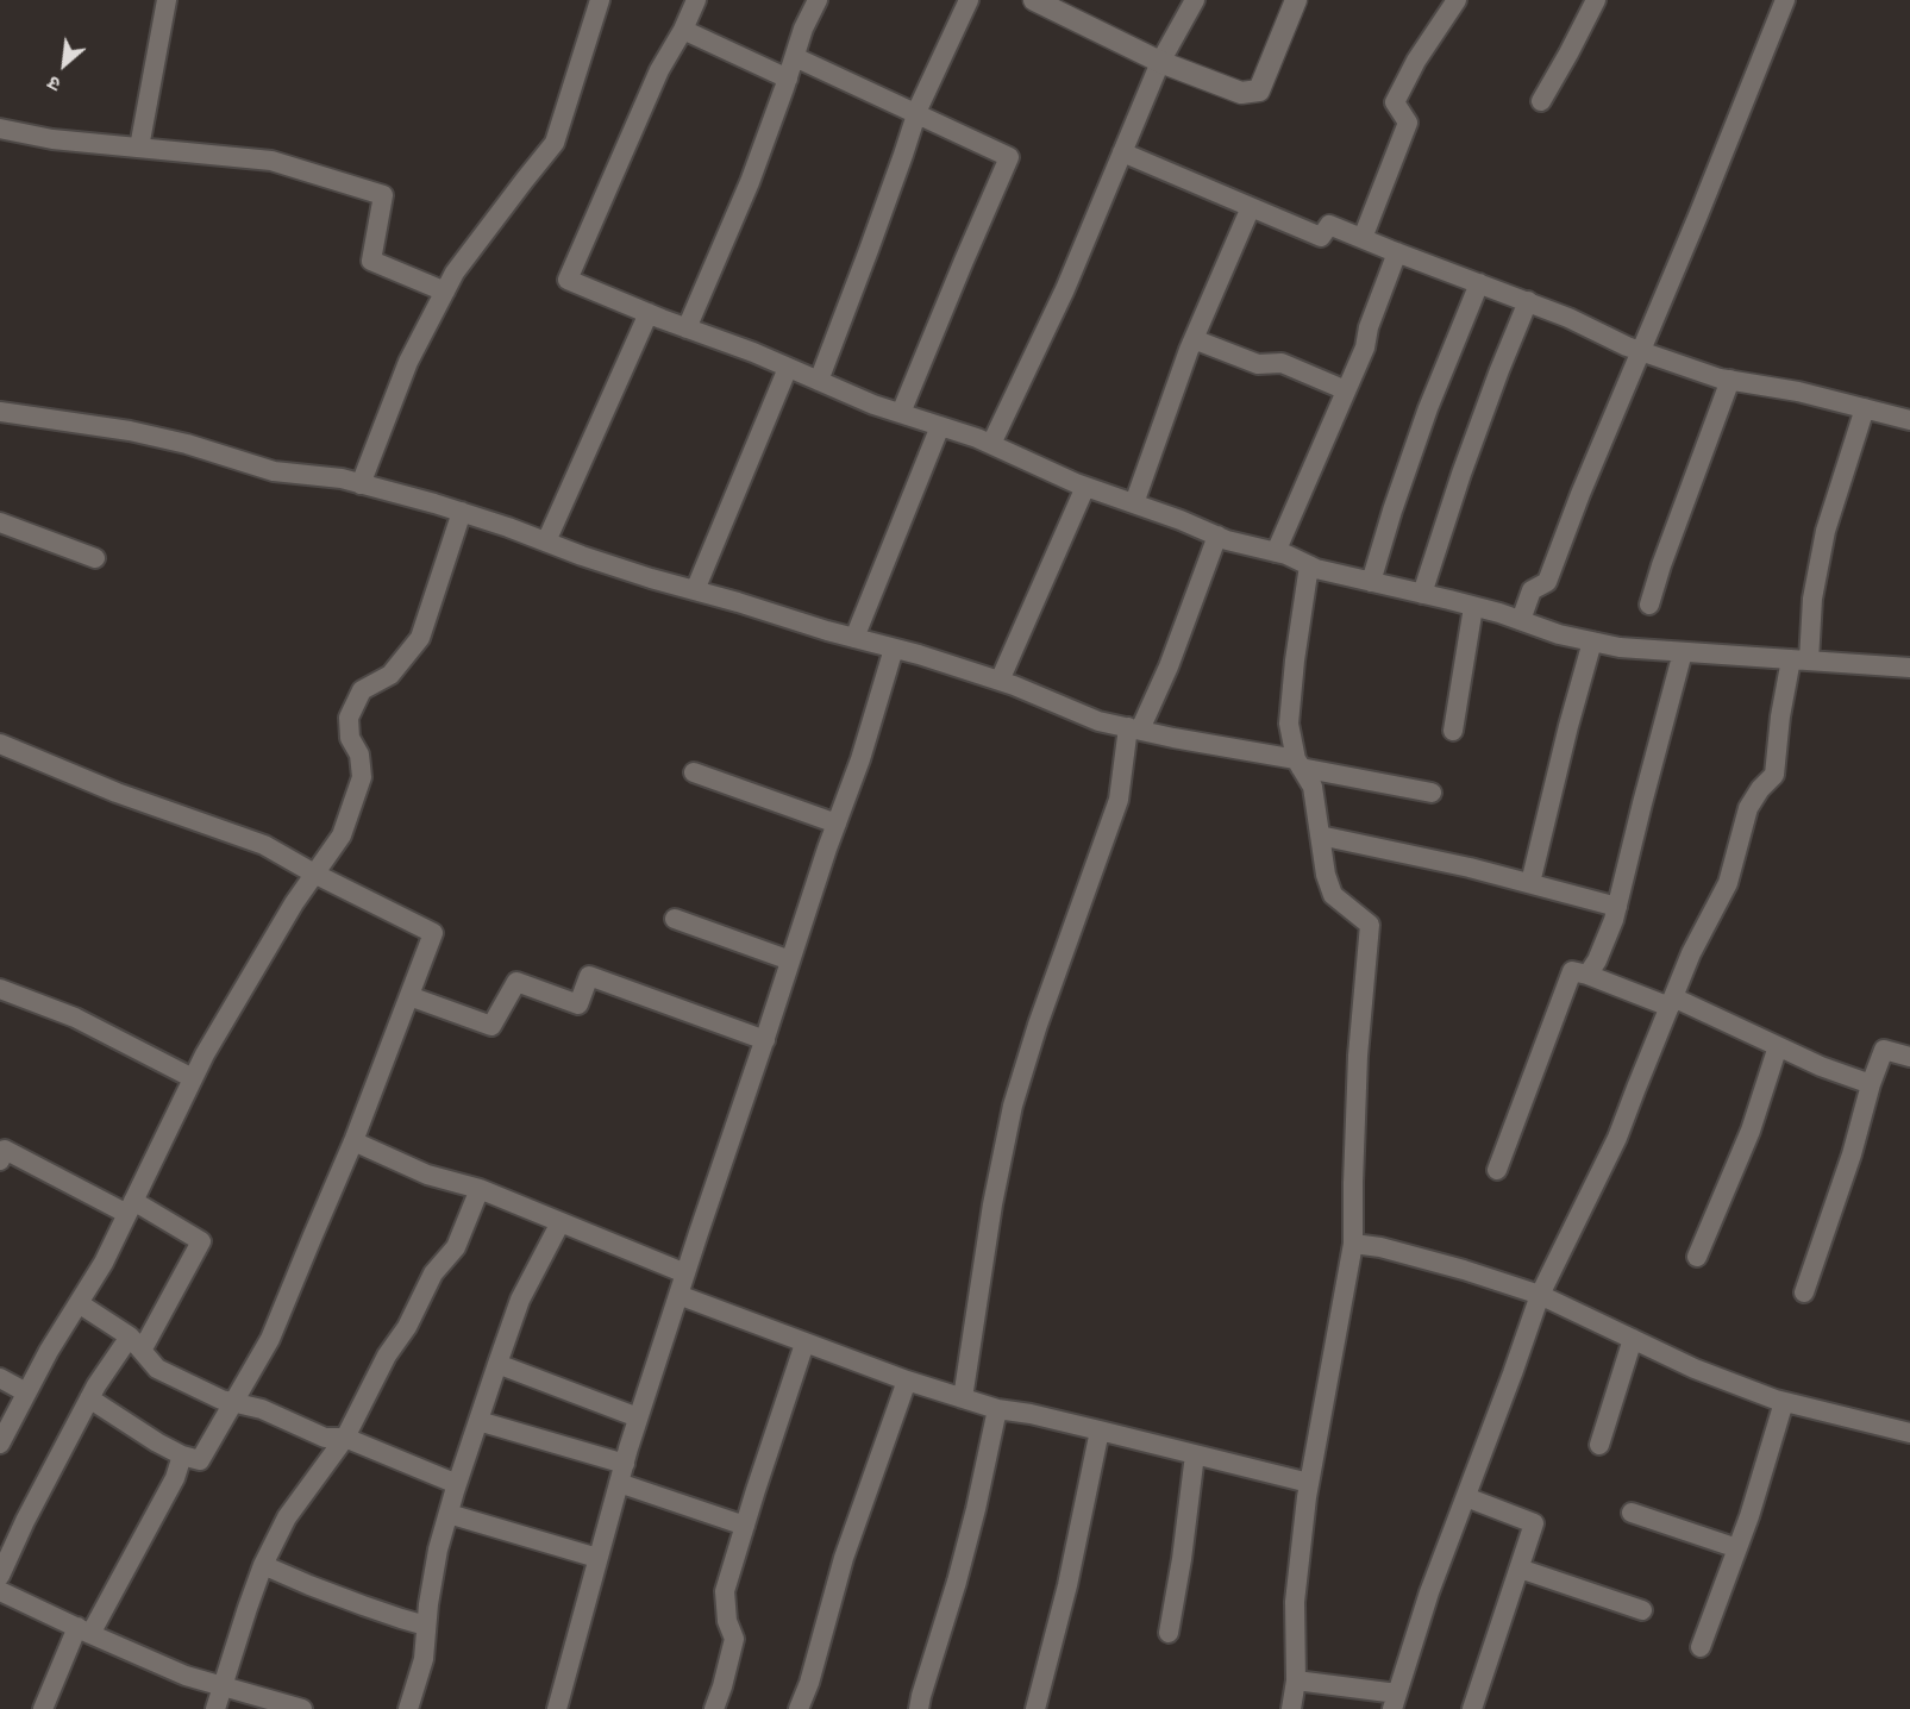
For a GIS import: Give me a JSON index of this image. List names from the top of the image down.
{
  "north": "bottom left"
}
